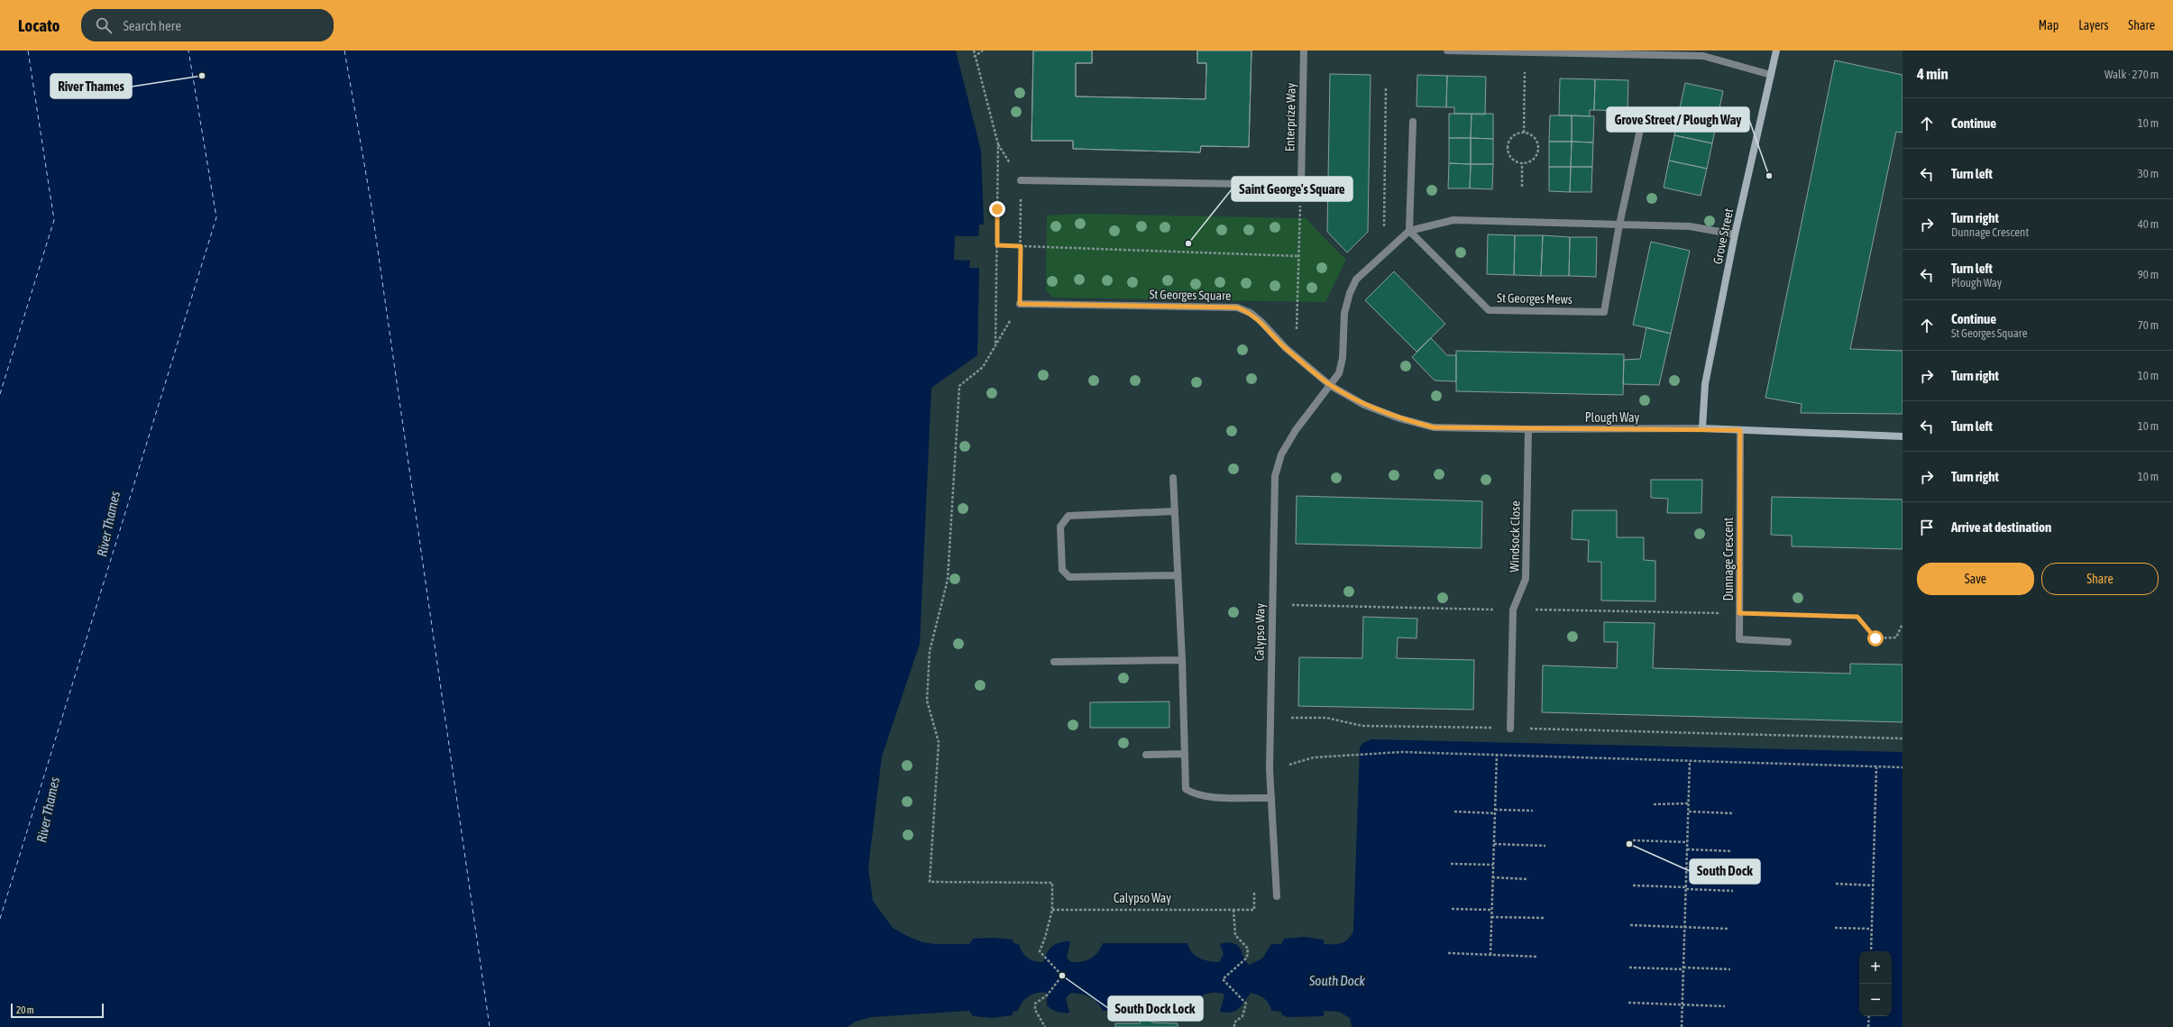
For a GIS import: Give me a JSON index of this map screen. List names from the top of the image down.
{
  "streets": {
    "main road": ["Grove Street", "Plough Way"],
    "street": [
      "Enterprize Way",
      "St Georges Square",
      "St Georges Mews",
      "Windsock Close",
      "Dunnage Crescent",
      "Calypso Way"
    ]
  },
  "crossings": [
    ["Grove Street", "Plough Way"],
    ["St Georges Square", "Plough Way"],
    ["St Georges Square", "Calypso Way"],
    ["Plough Way", "Windsock Close"],
    ["Plough Way", "Dunnage Crescent"],
    ["Plough Way", "Calypso Way"]
  ],
  "water": ["River Thames", "South Dock"],
  "places": [
    "River Thames",
    "Grove Street / Plough Way",
    "Saint George's Square",
    "South Dock",
    "South Dock Lock"
  ],
  "scale_bar": "20 m",
  "page": {
    "header": "Locato",
    "search": "Search here",
    "nav": ["Map", "Layers", "Share"],
    "heading": ["4 min", "Walk · 270 m"],
    "list": [
      ["Continue", "10 m"],
      ["Turn left", "30 m"],
      ["Turn right", "Dunnage Crescent", "40 m"],
      ["Turn left", "Plough Way", "90 m"],
      ["Continue", "St Georges Square", "70 m"],
      ["Turn right", "10 m"],
      ["Turn left", "10 m"],
      ["Turn right", "10 m"],
      "Arrive at destination"
    ],
    "buttons": ["Save", "Share"],
    "map_buttons": ["+", "−"],
    "scale": "20 m"
  }
}
